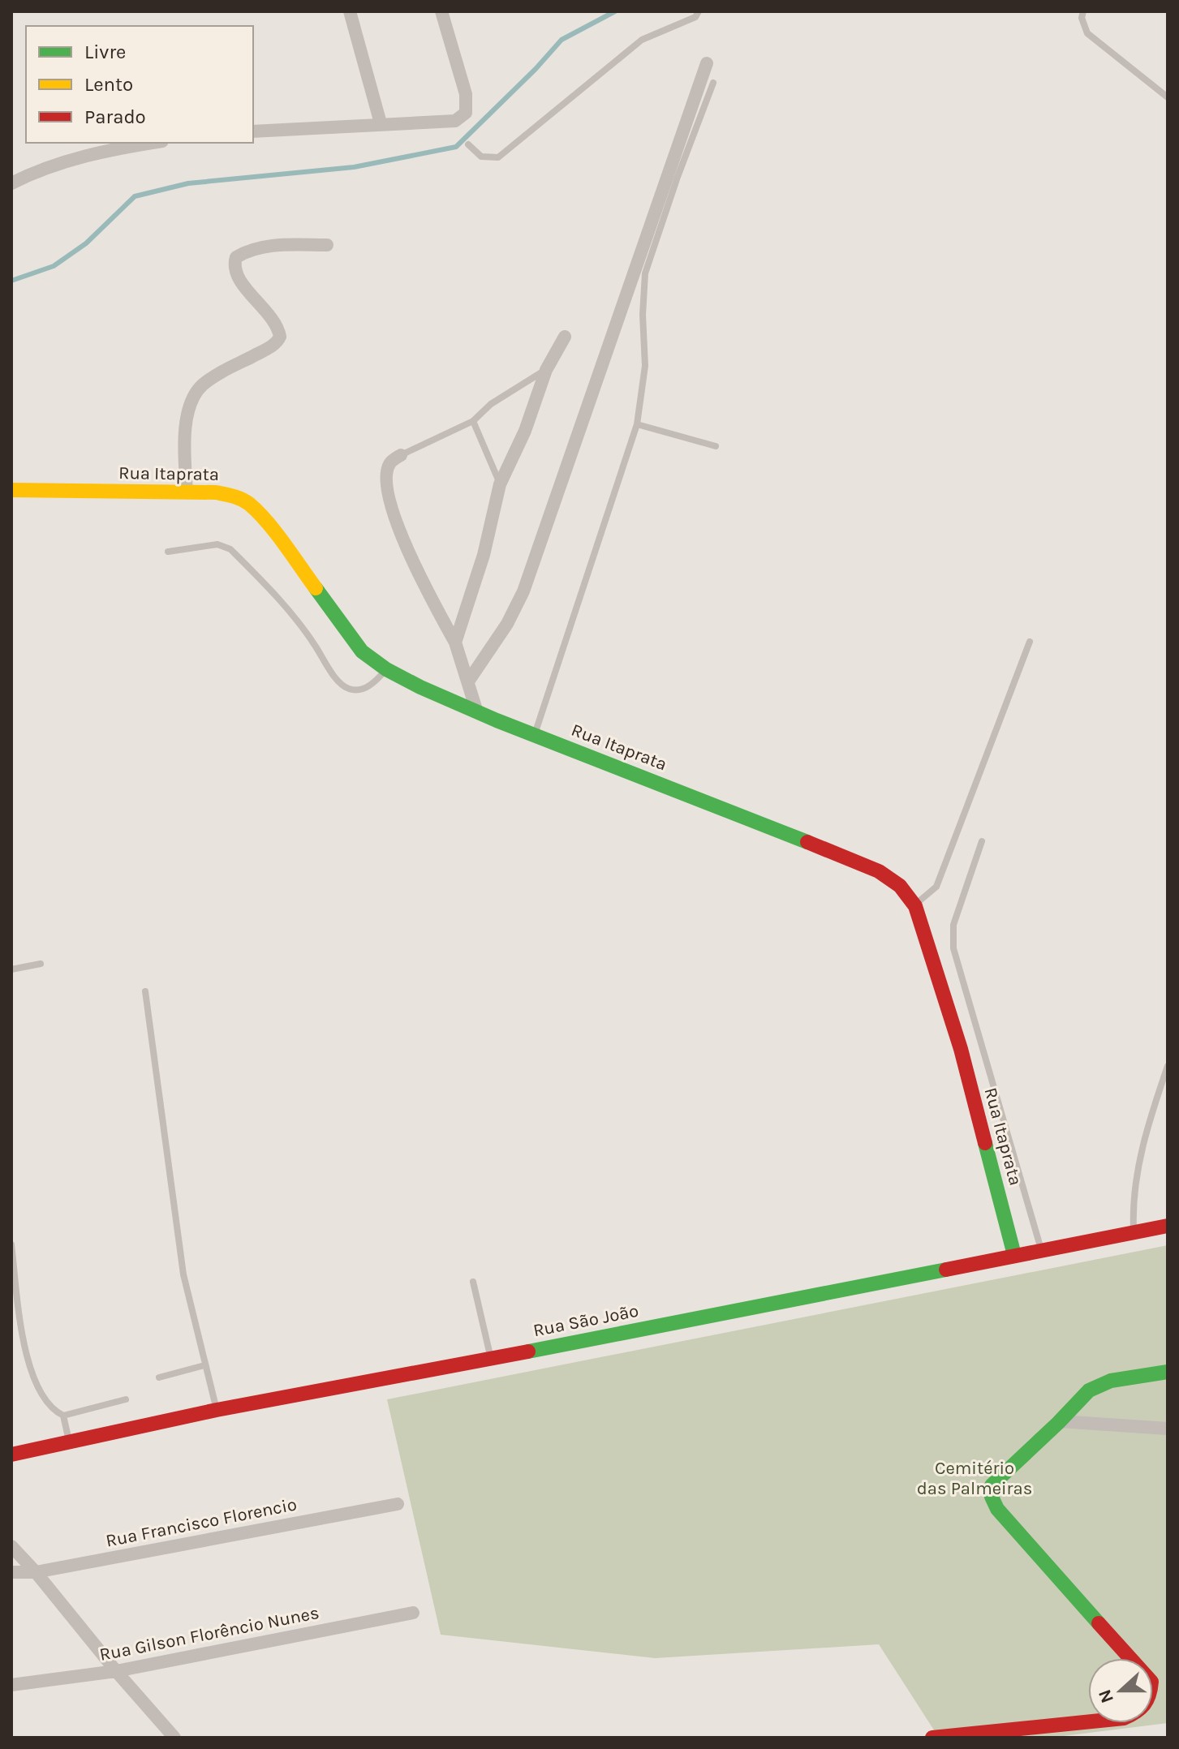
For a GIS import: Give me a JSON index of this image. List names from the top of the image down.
{
  "streets": {
    "street": [
      "Rua Itaprata",
      "Rua São João",
      "Rua Francisco Florencio",
      "Rua Gilson Florêncio Nunes"
    ]
  },
  "crossings": [
    ["Rua Itaprata", "Rua São João"]
  ],
  "parks": ["Cemitério das Palmeiras"],
  "legend": ["Livre", "Lento", "Parado"],
  "north": "left"
}
